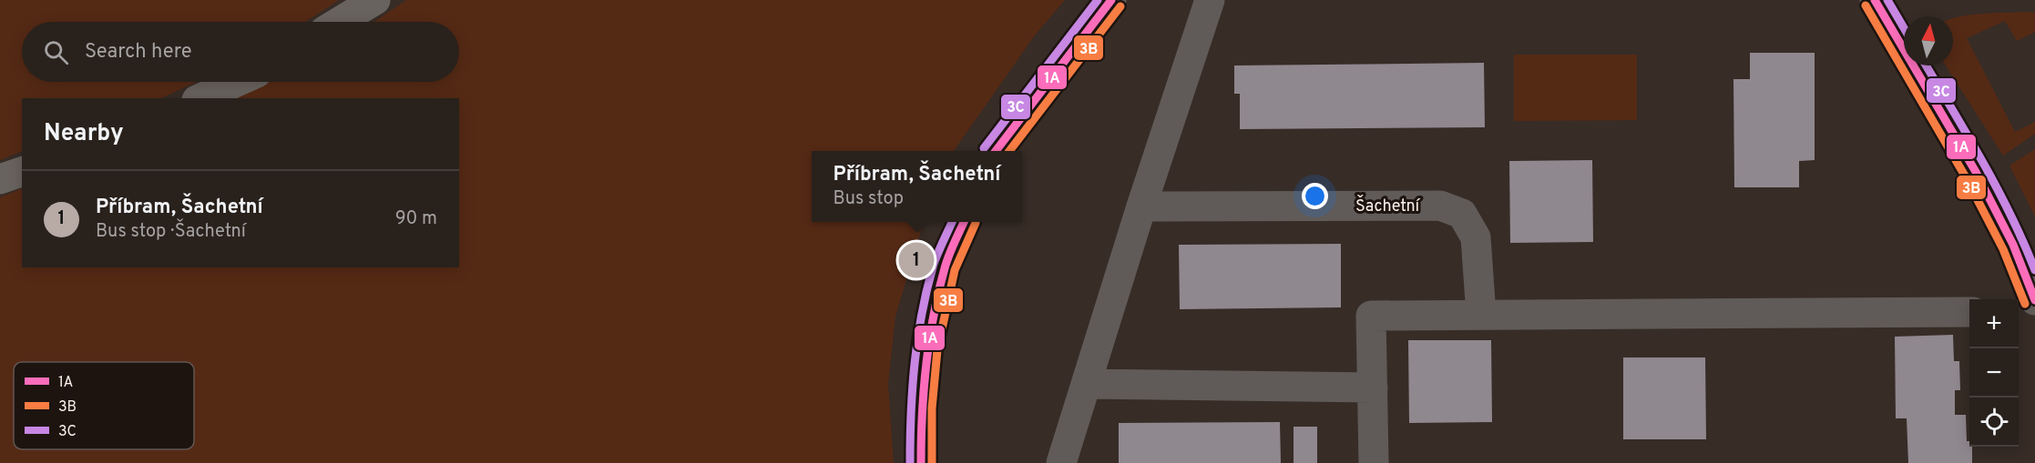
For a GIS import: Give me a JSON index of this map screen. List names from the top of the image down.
{
  "streets": {
    "street": ["Šachetní"]
  },
  "lines": ["transit line 1A", "transit line 3C", "transit line 3B"],
  "legend": ["1A", "3B", "3C"],
  "north": "top",
  "page": {
    "search": "Search here",
    "heading": "Nearby",
    "popup": ["Příbram, Šachetní", "Bus stop"],
    "list": [
      {
        "mark": "1",
        "name": "Příbram, Šachetní",
        "note": "Bus stop · Šachetní",
        "value": "90 m"
      }
    ],
    "pins": "1",
    "map_buttons": ["+", "−"]
  }
}
